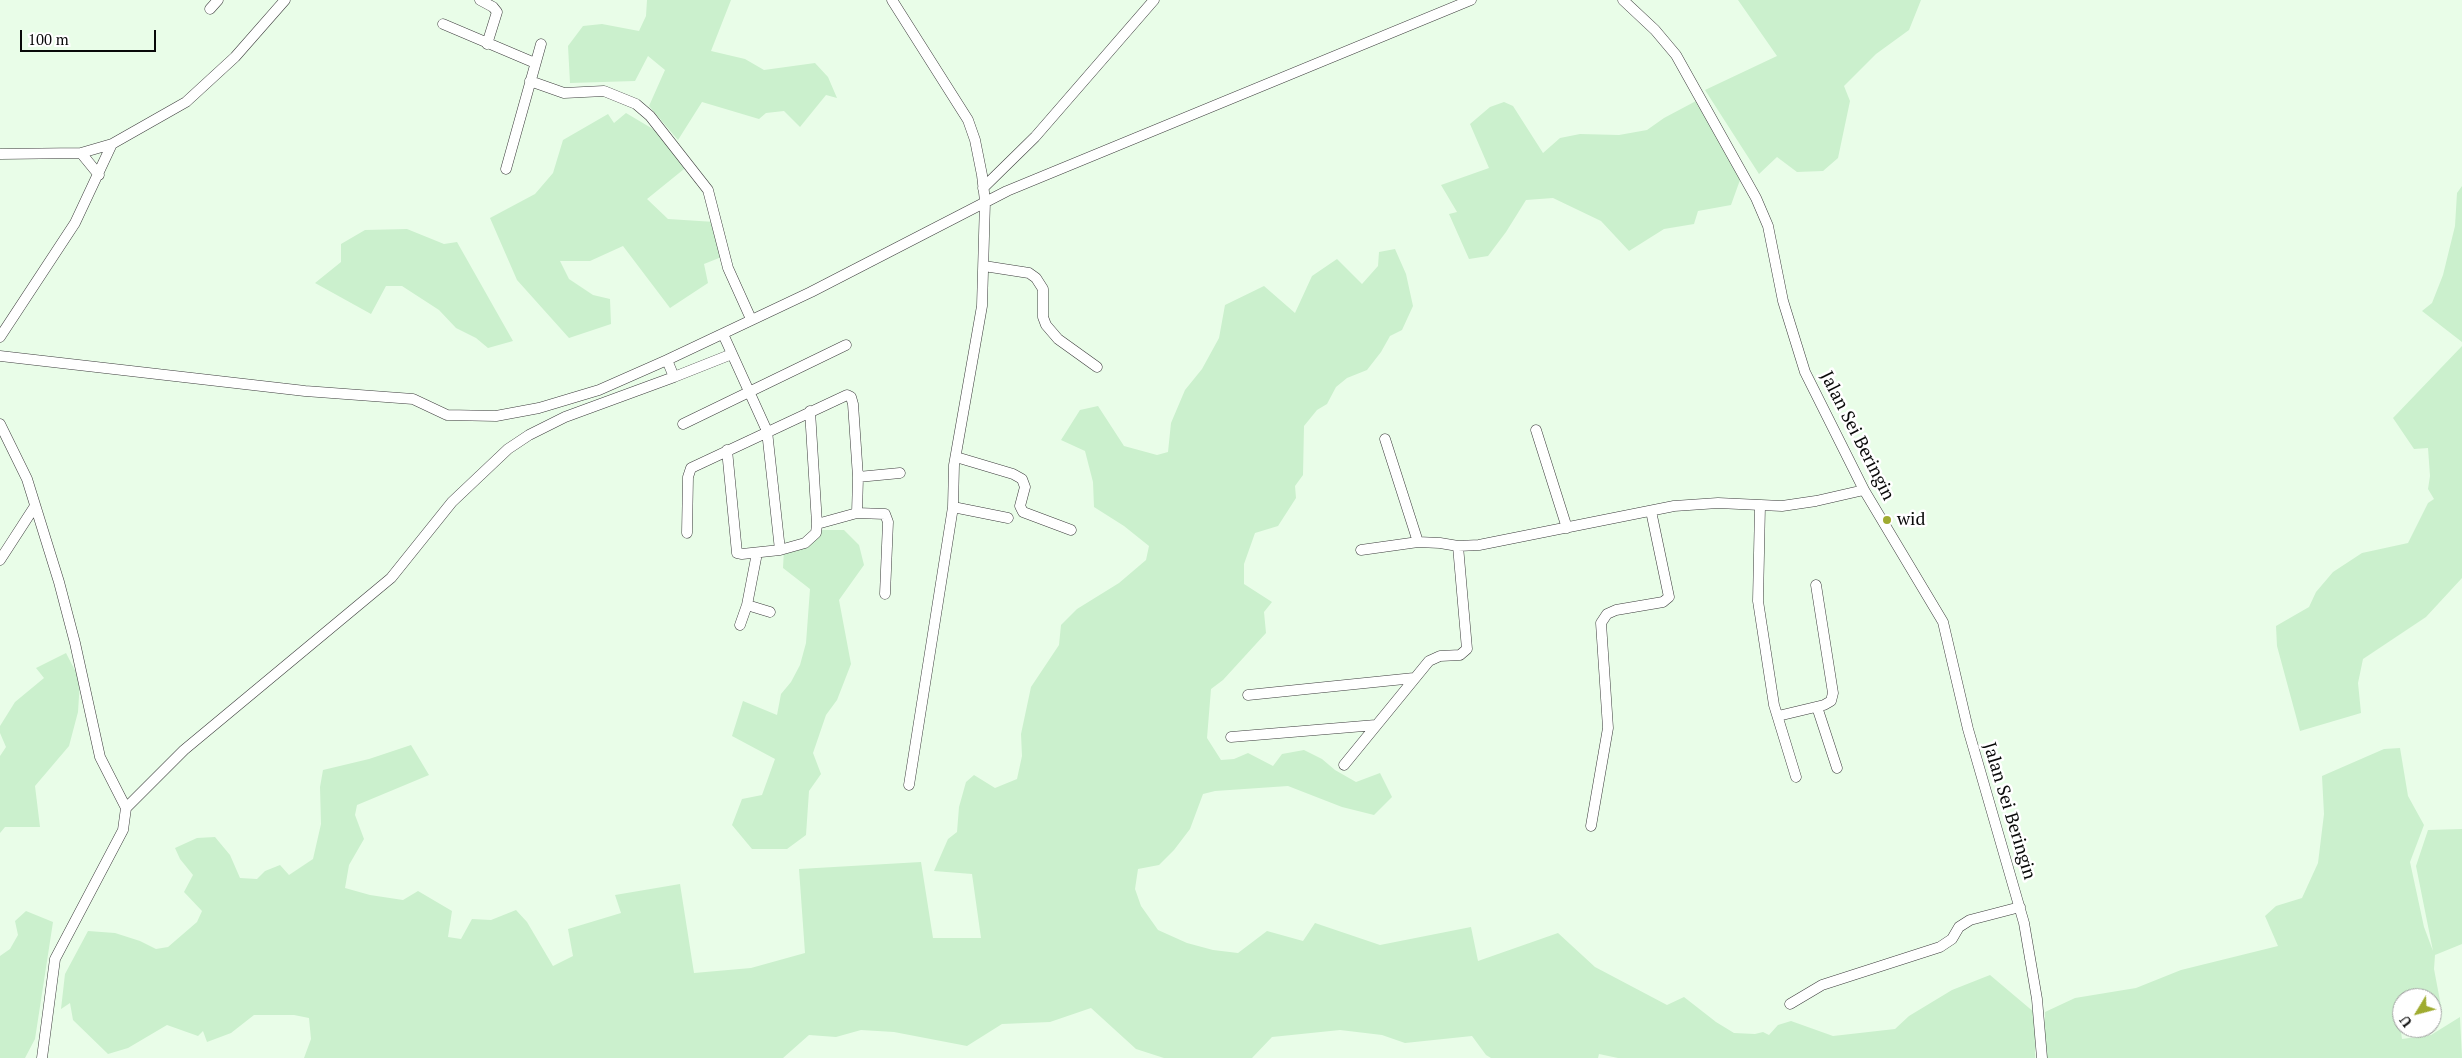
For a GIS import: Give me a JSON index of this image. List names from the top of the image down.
{
  "streets": {
    "street": ["Jalan Sei Beringin"]
  },
  "places": ["wid"],
  "scale_bar": "100 m",
  "north": "bottom left"
}
